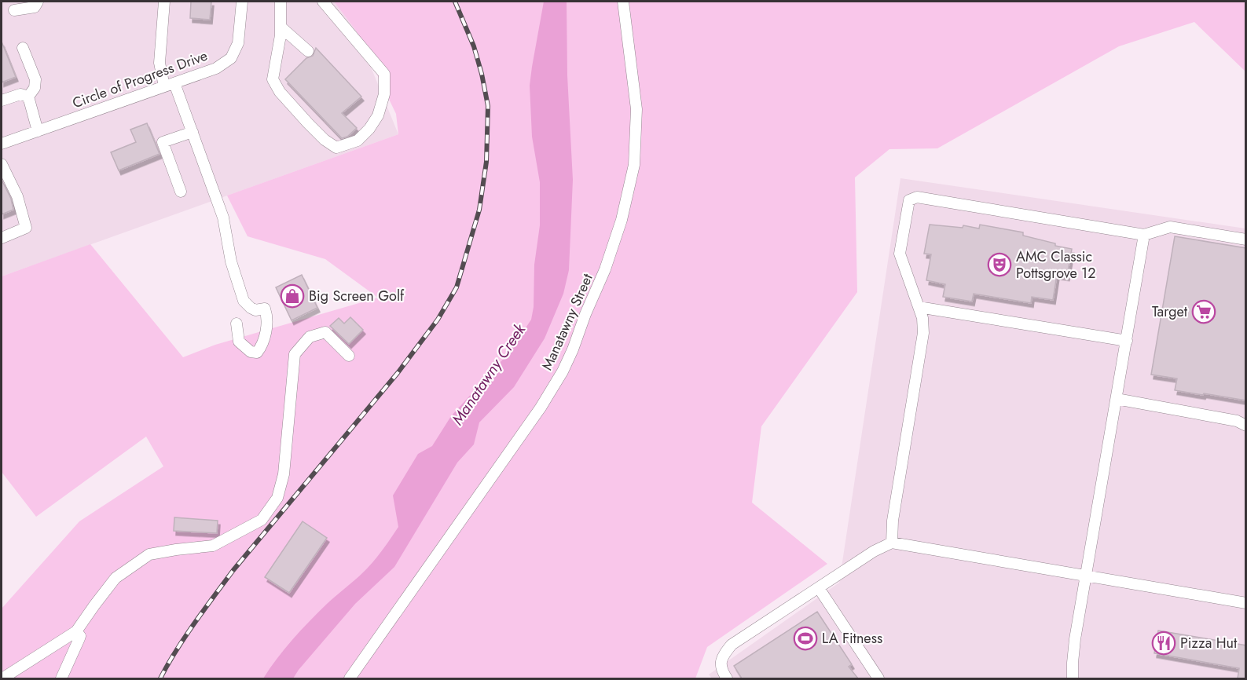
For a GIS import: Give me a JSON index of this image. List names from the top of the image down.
{
  "streets": {
    "street": ["Circle of Progress Drive", "Manatawny Street"]
  },
  "water": ["Manatawny Creek"],
  "places": {
    "theatre": ["AMC Classic Pottsgrove 12"],
    "shop": ["Big Screen Golf"],
    "supermarket": ["Target"],
    "sports": ["LA Fitness"],
    "restaurant": ["Pizza Hut"]
  }
}
